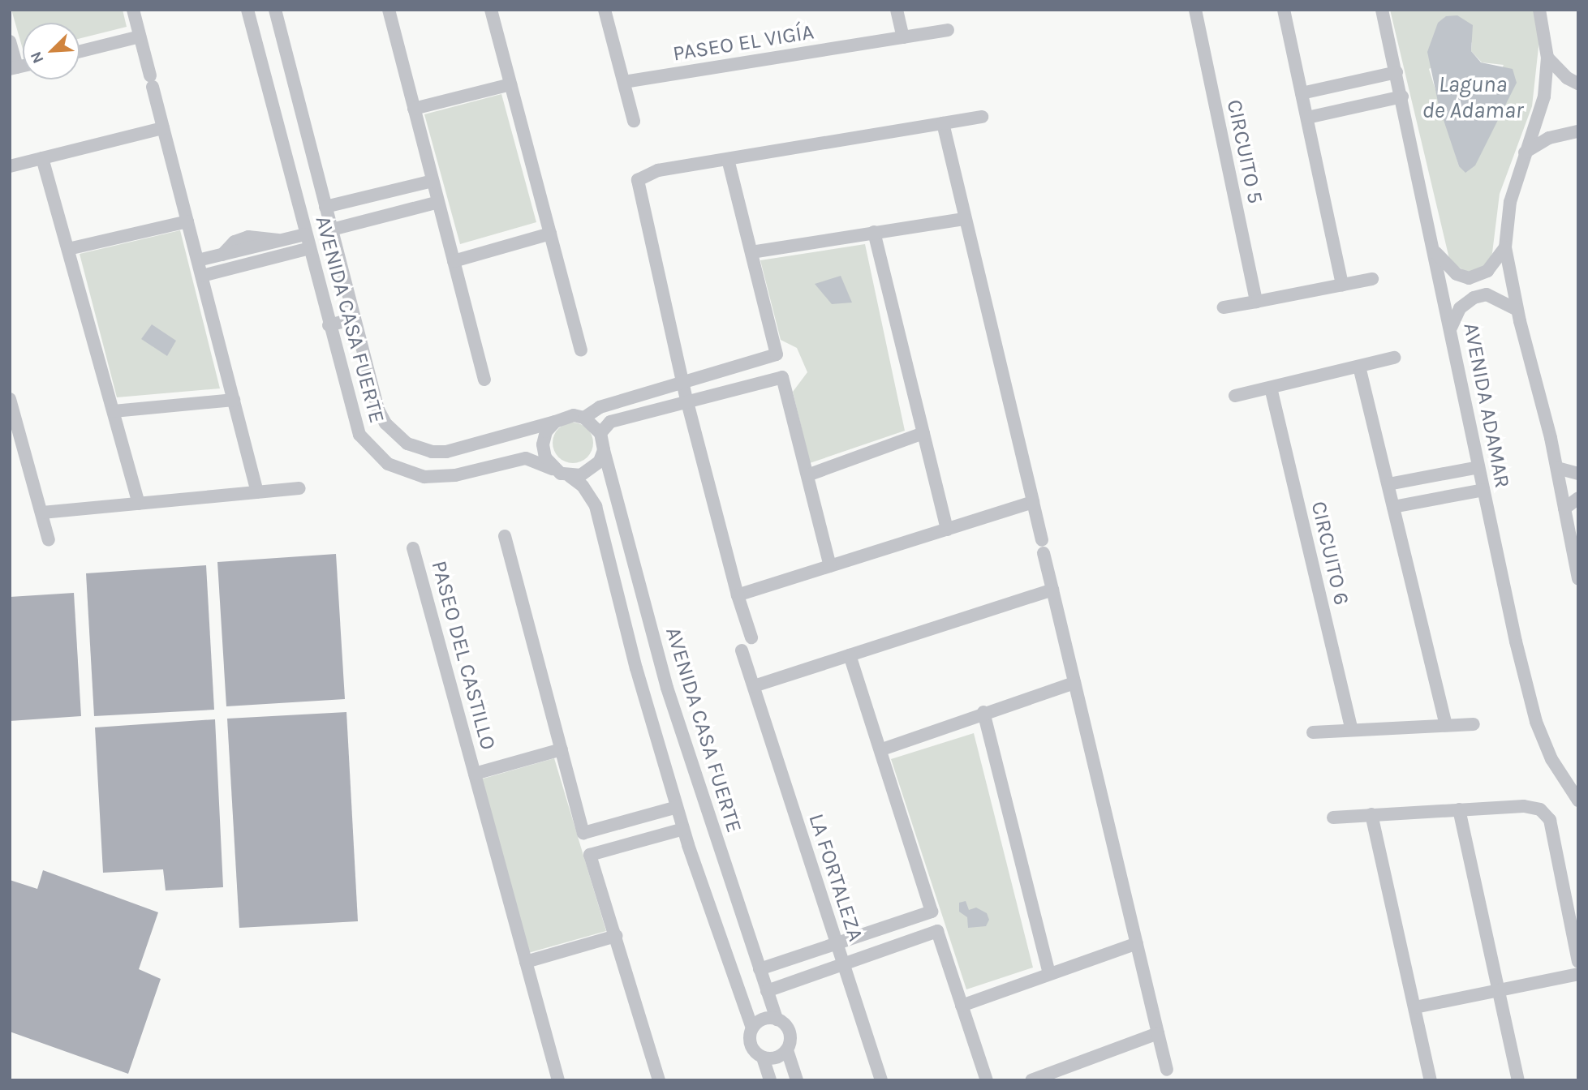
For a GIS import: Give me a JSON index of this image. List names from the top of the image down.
{
  "streets": {
    "street": [
      "PASEO EL VIGÍA",
      "CIRCUITO 5",
      "AVENIDA CASA FUERTE",
      "AVENIDA ADAMAR",
      "CIRCUITO 6",
      "PASEO DEL CASTILLO",
      "LA FORTALEZA"
    ]
  },
  "water": ["Laguna de Adamar"],
  "north": "bottom left"
}
